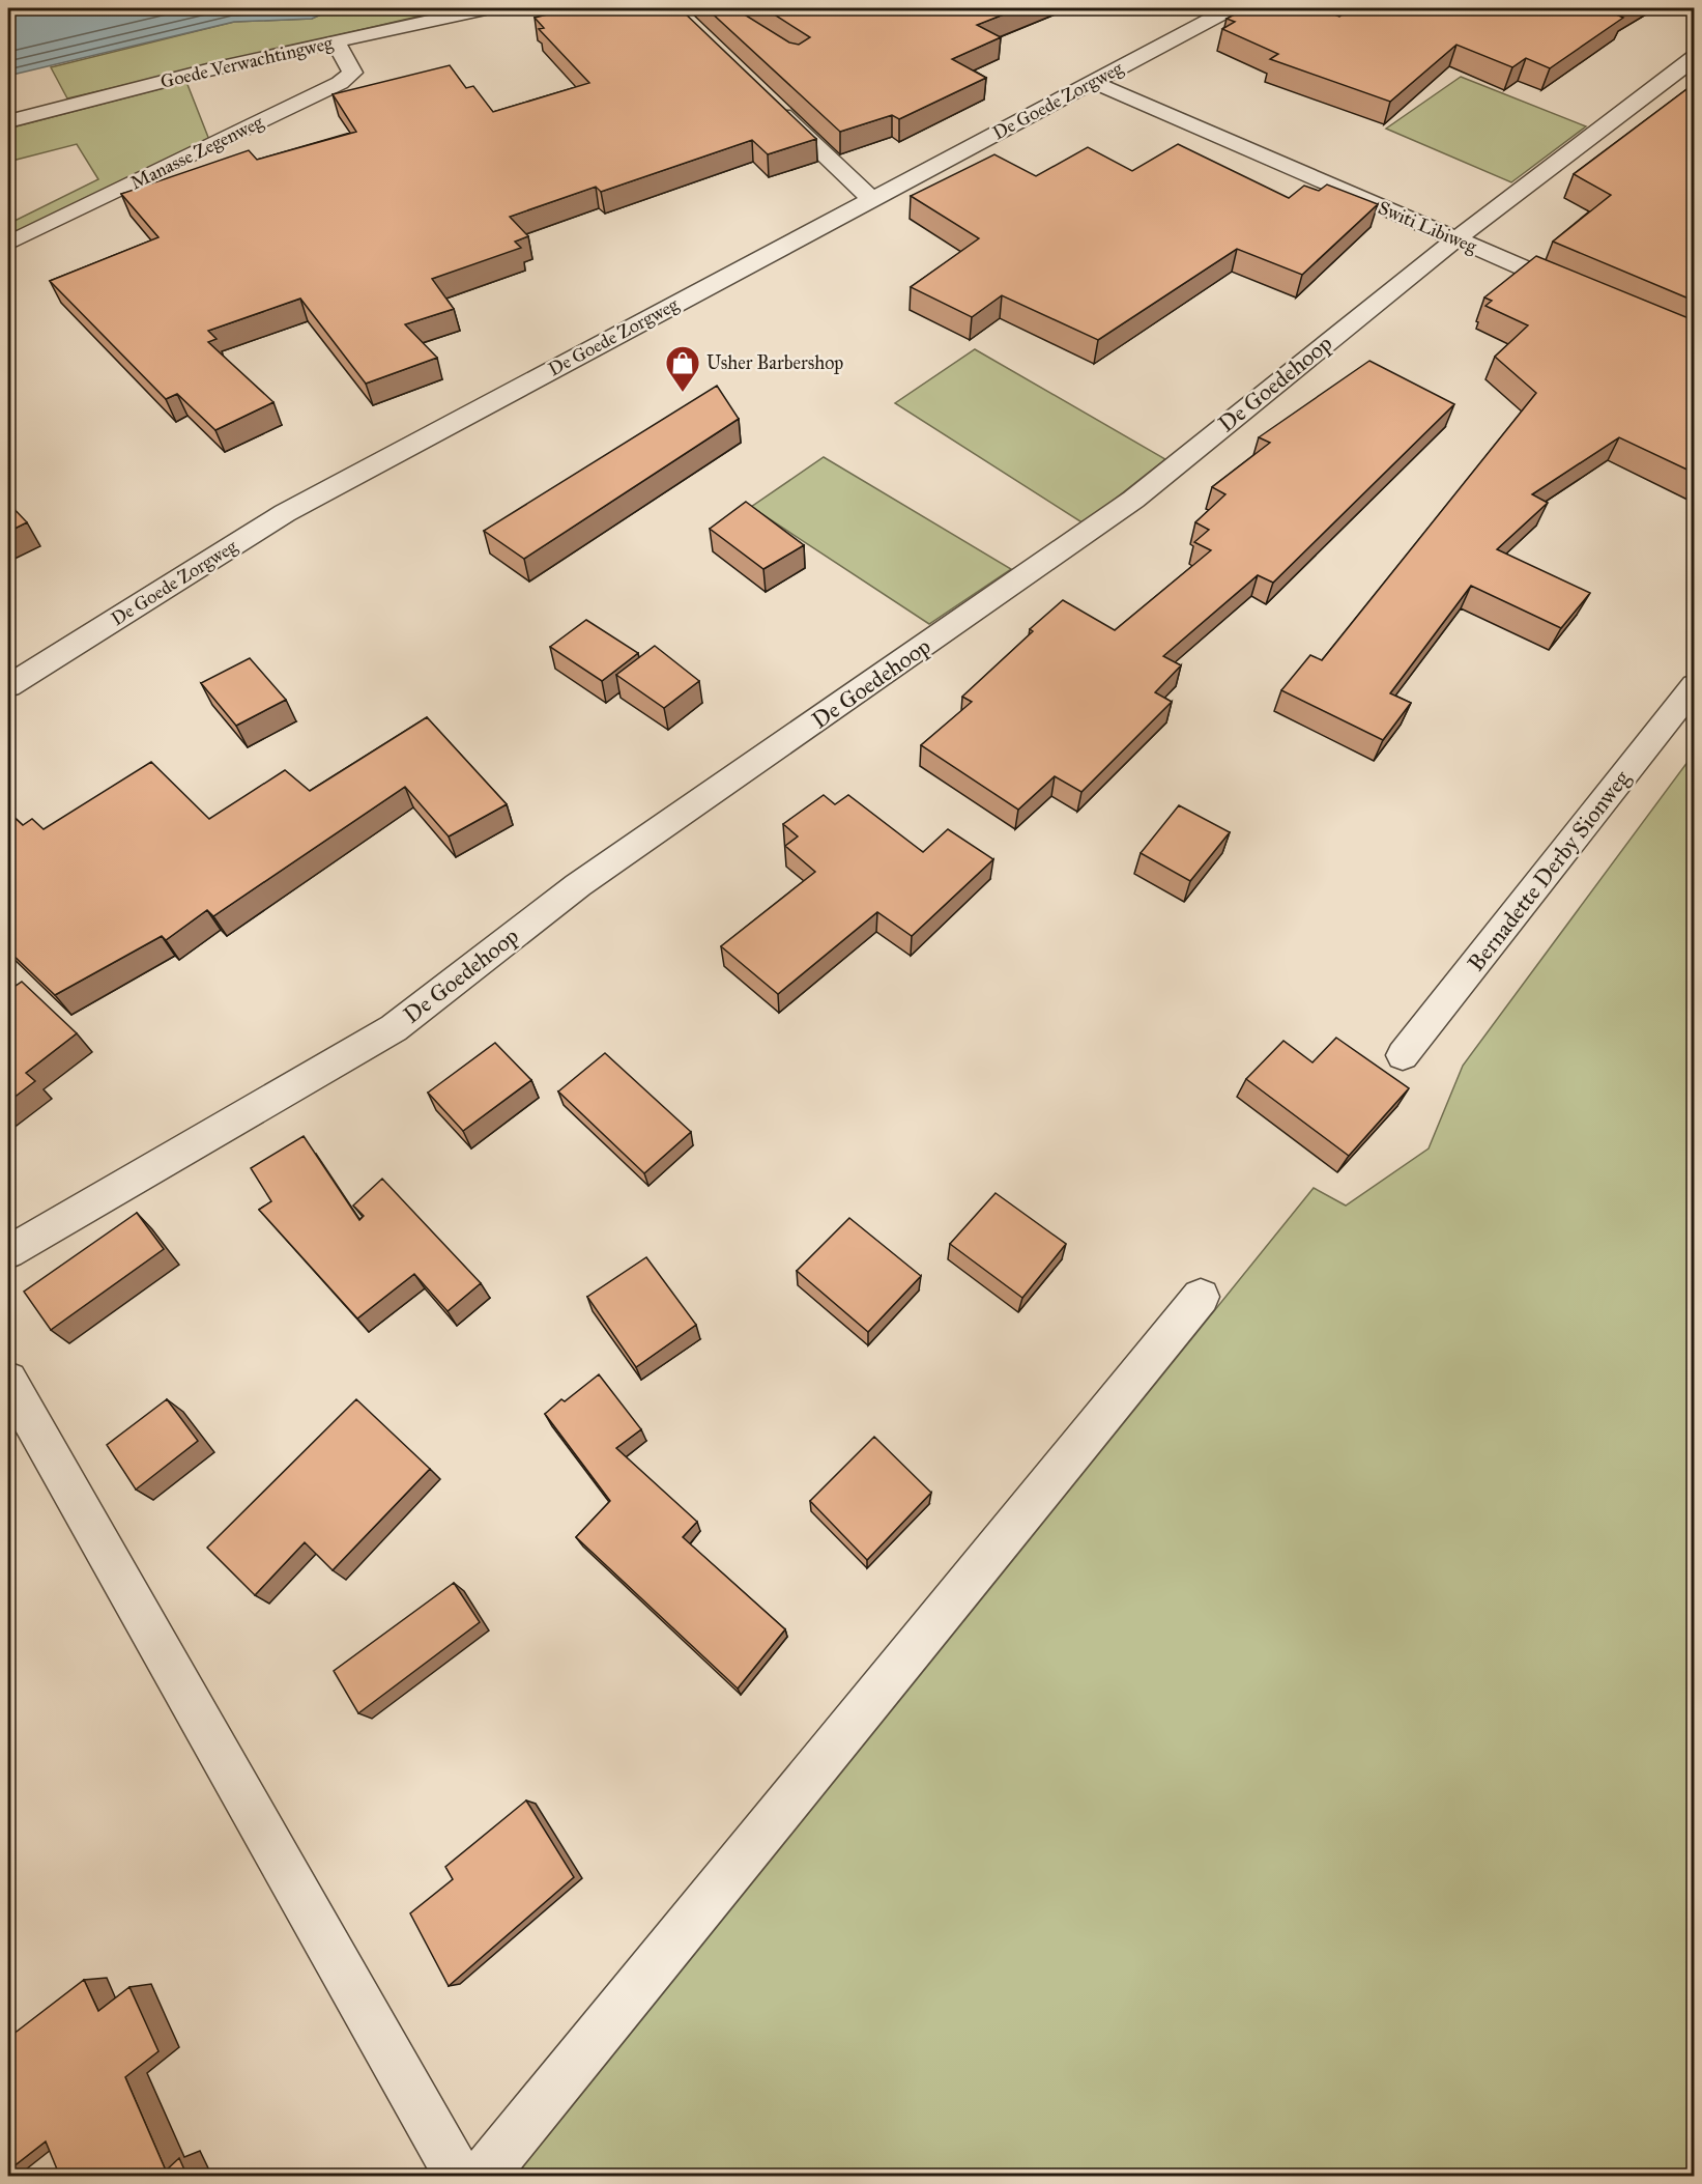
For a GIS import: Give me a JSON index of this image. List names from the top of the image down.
{
  "streets": {
    "street": [
      "Goede Verwachtingweg",
      "De Goede Zorgweg",
      "Manasse Zegenweg",
      "Switi Libiweg",
      "De Goedehoop",
      "Bernadette Derby Sionweg"
    ]
  },
  "crossings": [
    ["Goede Verwachtingweg", "Manasse Zegenweg"],
    ["De Goede Zorgweg", "Switi Libiweg"],
    ["Switi Libiweg", "De Goedehoop"]
  ],
  "places": {
    "shop": ["Usher Barbershop"]
  }
}
